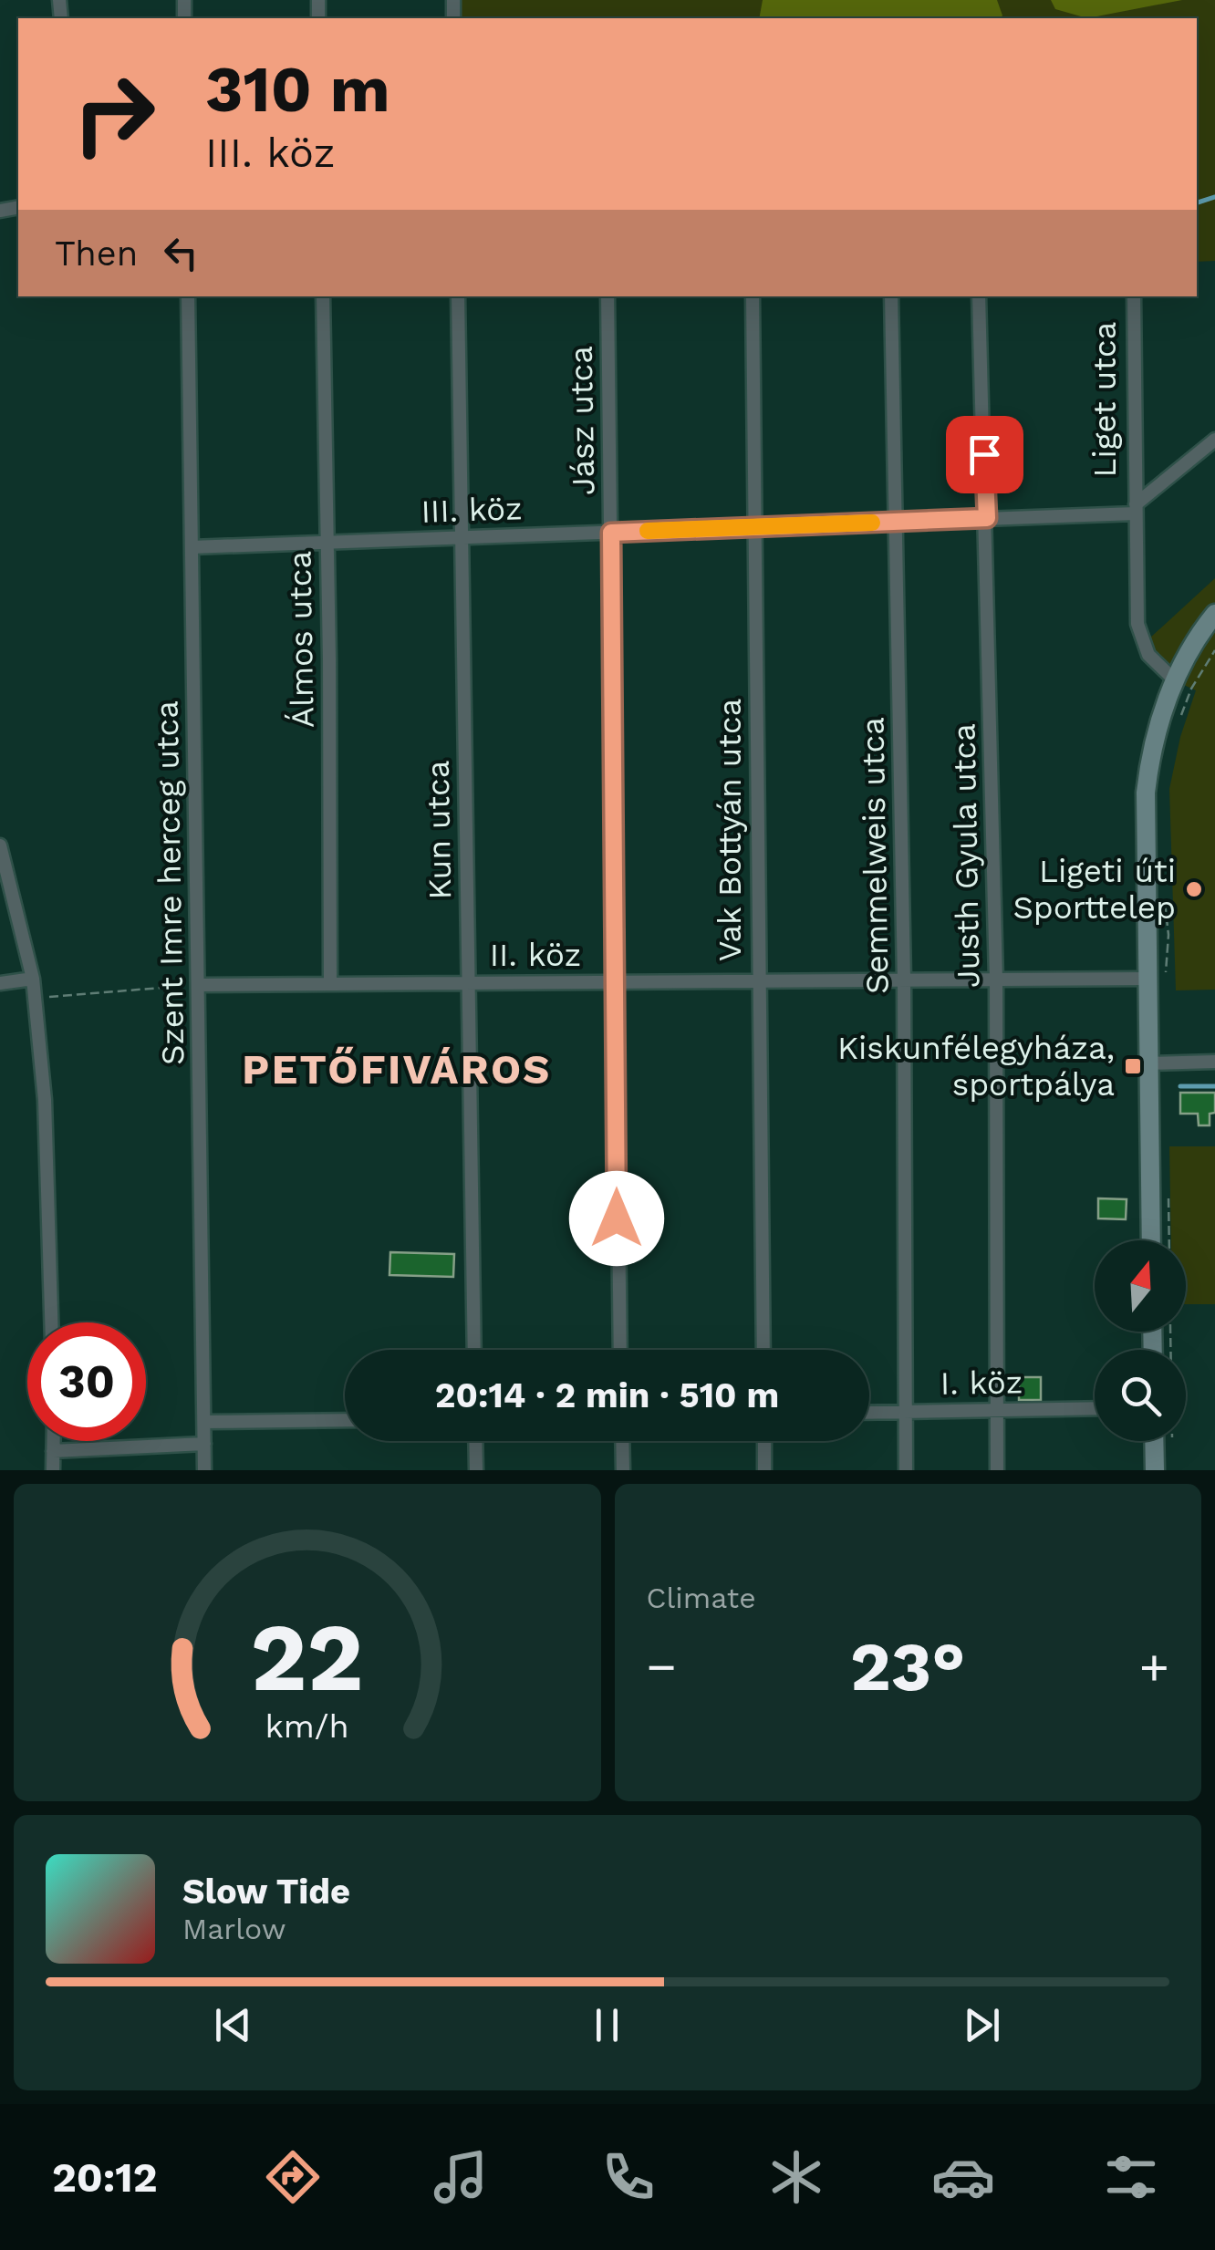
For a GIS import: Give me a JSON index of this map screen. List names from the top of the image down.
{
  "streets": {
    "street": [
      "Liget utca",
      "Jász utca",
      "III. köz",
      "Álmos utca",
      "Kun utca",
      "Vak Bottyán utca",
      "Semmelweis utca",
      "Justh Gyula utca",
      "Szent Imre herceg utca",
      "II. köz",
      "I. köz"
    ]
  },
  "crossings": [
    ["Liget utca", "III. köz"],
    ["Jász utca", "III. köz"],
    ["Jász utca", "II. köz"],
    ["III. köz", "Álmos utca"],
    ["III. köz", "Kun utca"],
    ["III. köz", "Vak Bottyán utca"],
    ["III. köz", "Semmelweis utca"],
    ["III. köz", "Justh Gyula utca"],
    ["III. köz", "Szent Imre herceg utca"],
    ["Álmos utca", "II. köz"],
    ["Kun utca", "II. köz"],
    ["Vak Bottyán utca", "II. köz"],
    ["Semmelweis utca", "II. köz"],
    ["Semmelweis utca", "I. köz"],
    ["Justh Gyula utca", "II. köz"],
    ["Justh Gyula utca", "I. köz"],
    ["Szent Imre herceg utca", "II. köz"]
  ],
  "districts": ["PETŐFIVÁROS"],
  "places": {
    "other": ["Ligeti úti Sporttelep"],
    "transit": ["Kiskunfélegyháza, sportpálya"]
  },
  "north": "top",
  "page": {
    "turn": ["310 m", "III. köz"],
    "then": "Then",
    "limit": "30",
    "trip": "20:14 · 2 min · 510 m",
    "tile": "Climate",
    "heat": ["−", "23°", "+"],
    "song": ["Slow Tide", "Marlow"],
    "tabs": "20:12",
    "gauge": ["22", "km/h"]
  }
}
